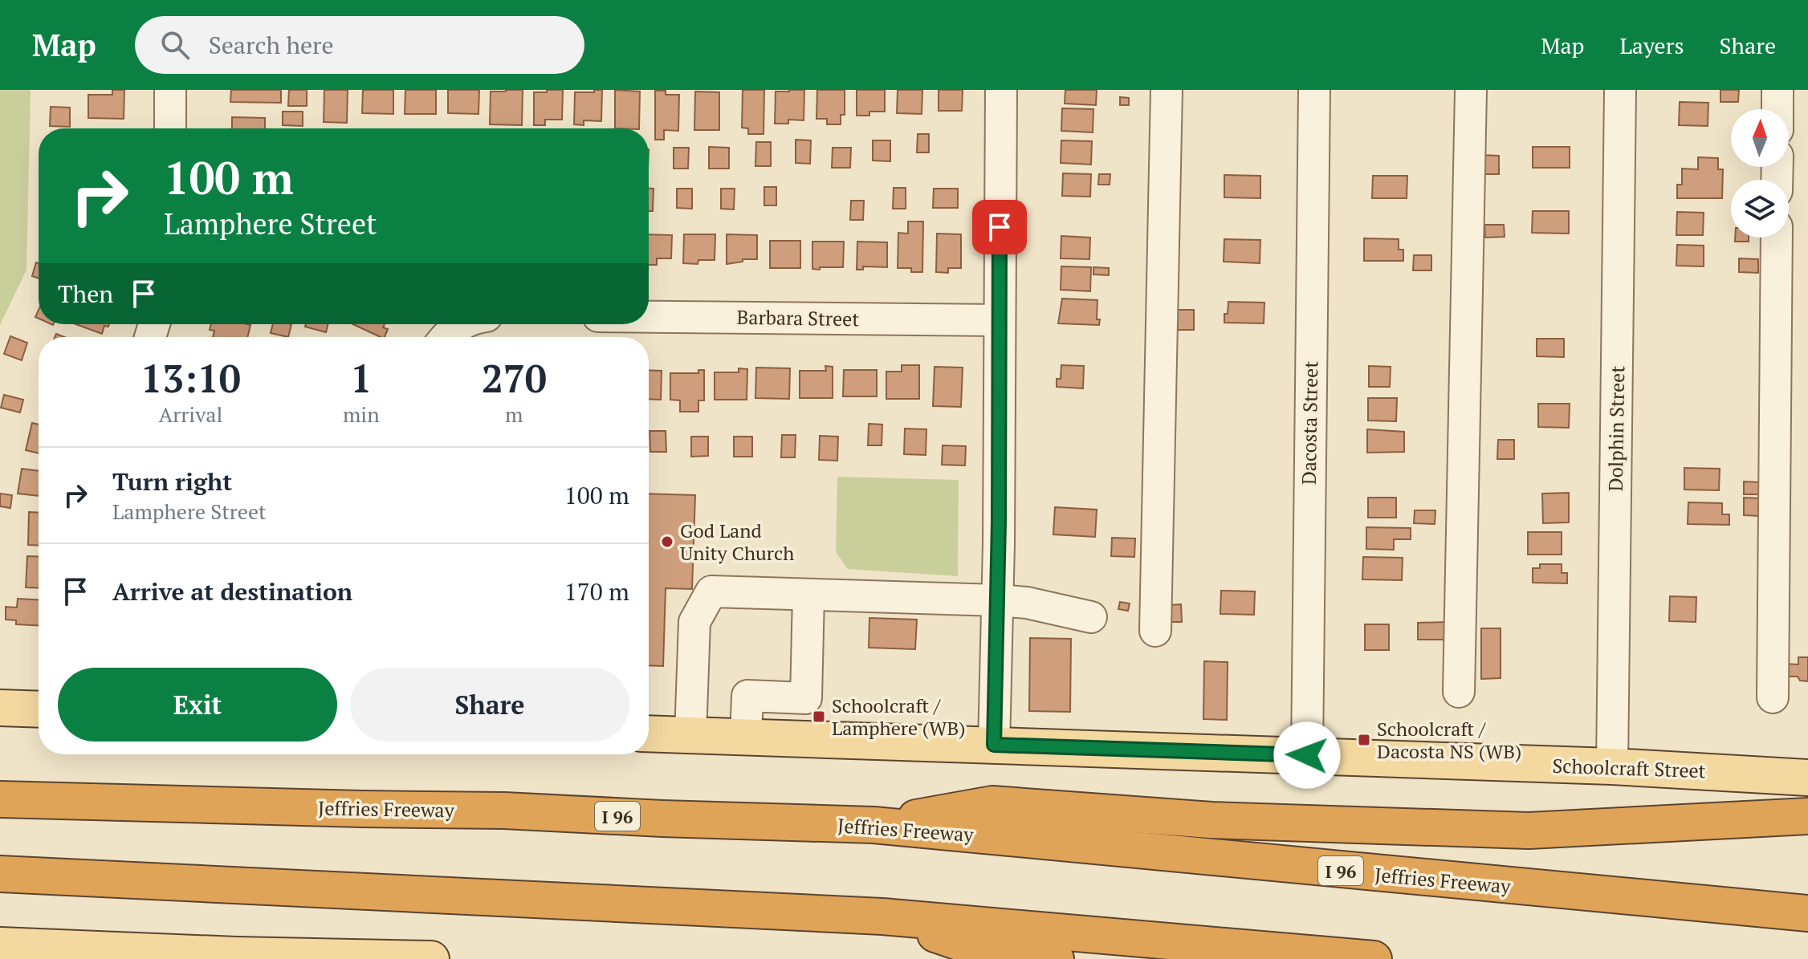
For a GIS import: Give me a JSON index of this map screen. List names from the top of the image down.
{
  "streets": {
    "highway": ["Jeffries Freeway", "I 96"],
    "main road": ["Schoolcraft Street"],
    "street": ["Barbara Street", "Dacosta Street", "Dolphin Street"]
  },
  "crossings": [
    ["Dacosta Street", "Schoolcraft Street"],
    ["Dolphin Street", "Schoolcraft Street"]
  ],
  "places": {
    "other": ["God Land Unity Church"],
    "transit": ["Schoolcraft / Lamphere (WB)", "Schoolcraft / Dacosta NS (WB)"]
  },
  "north": "top",
  "page": {
    "header": "Map",
    "search": "Search here",
    "nav": ["Map", "Layers", "Share"],
    "turn": ["100 m", "Lamphere Street"],
    "then": "Then",
    "eta": [
      "13:10",
      "Arrival",
      "1",
      "min",
      "270",
      "m"
    ],
    "list": [
      {
        "name": "Turn right",
        "note": "Lamphere Street",
        "value": "100 m"
      },
      {
        "name": "Arrive at destination",
        "value": "170 m"
      }
    ],
    "buttons": ["Exit", "Share"]
  }
}
